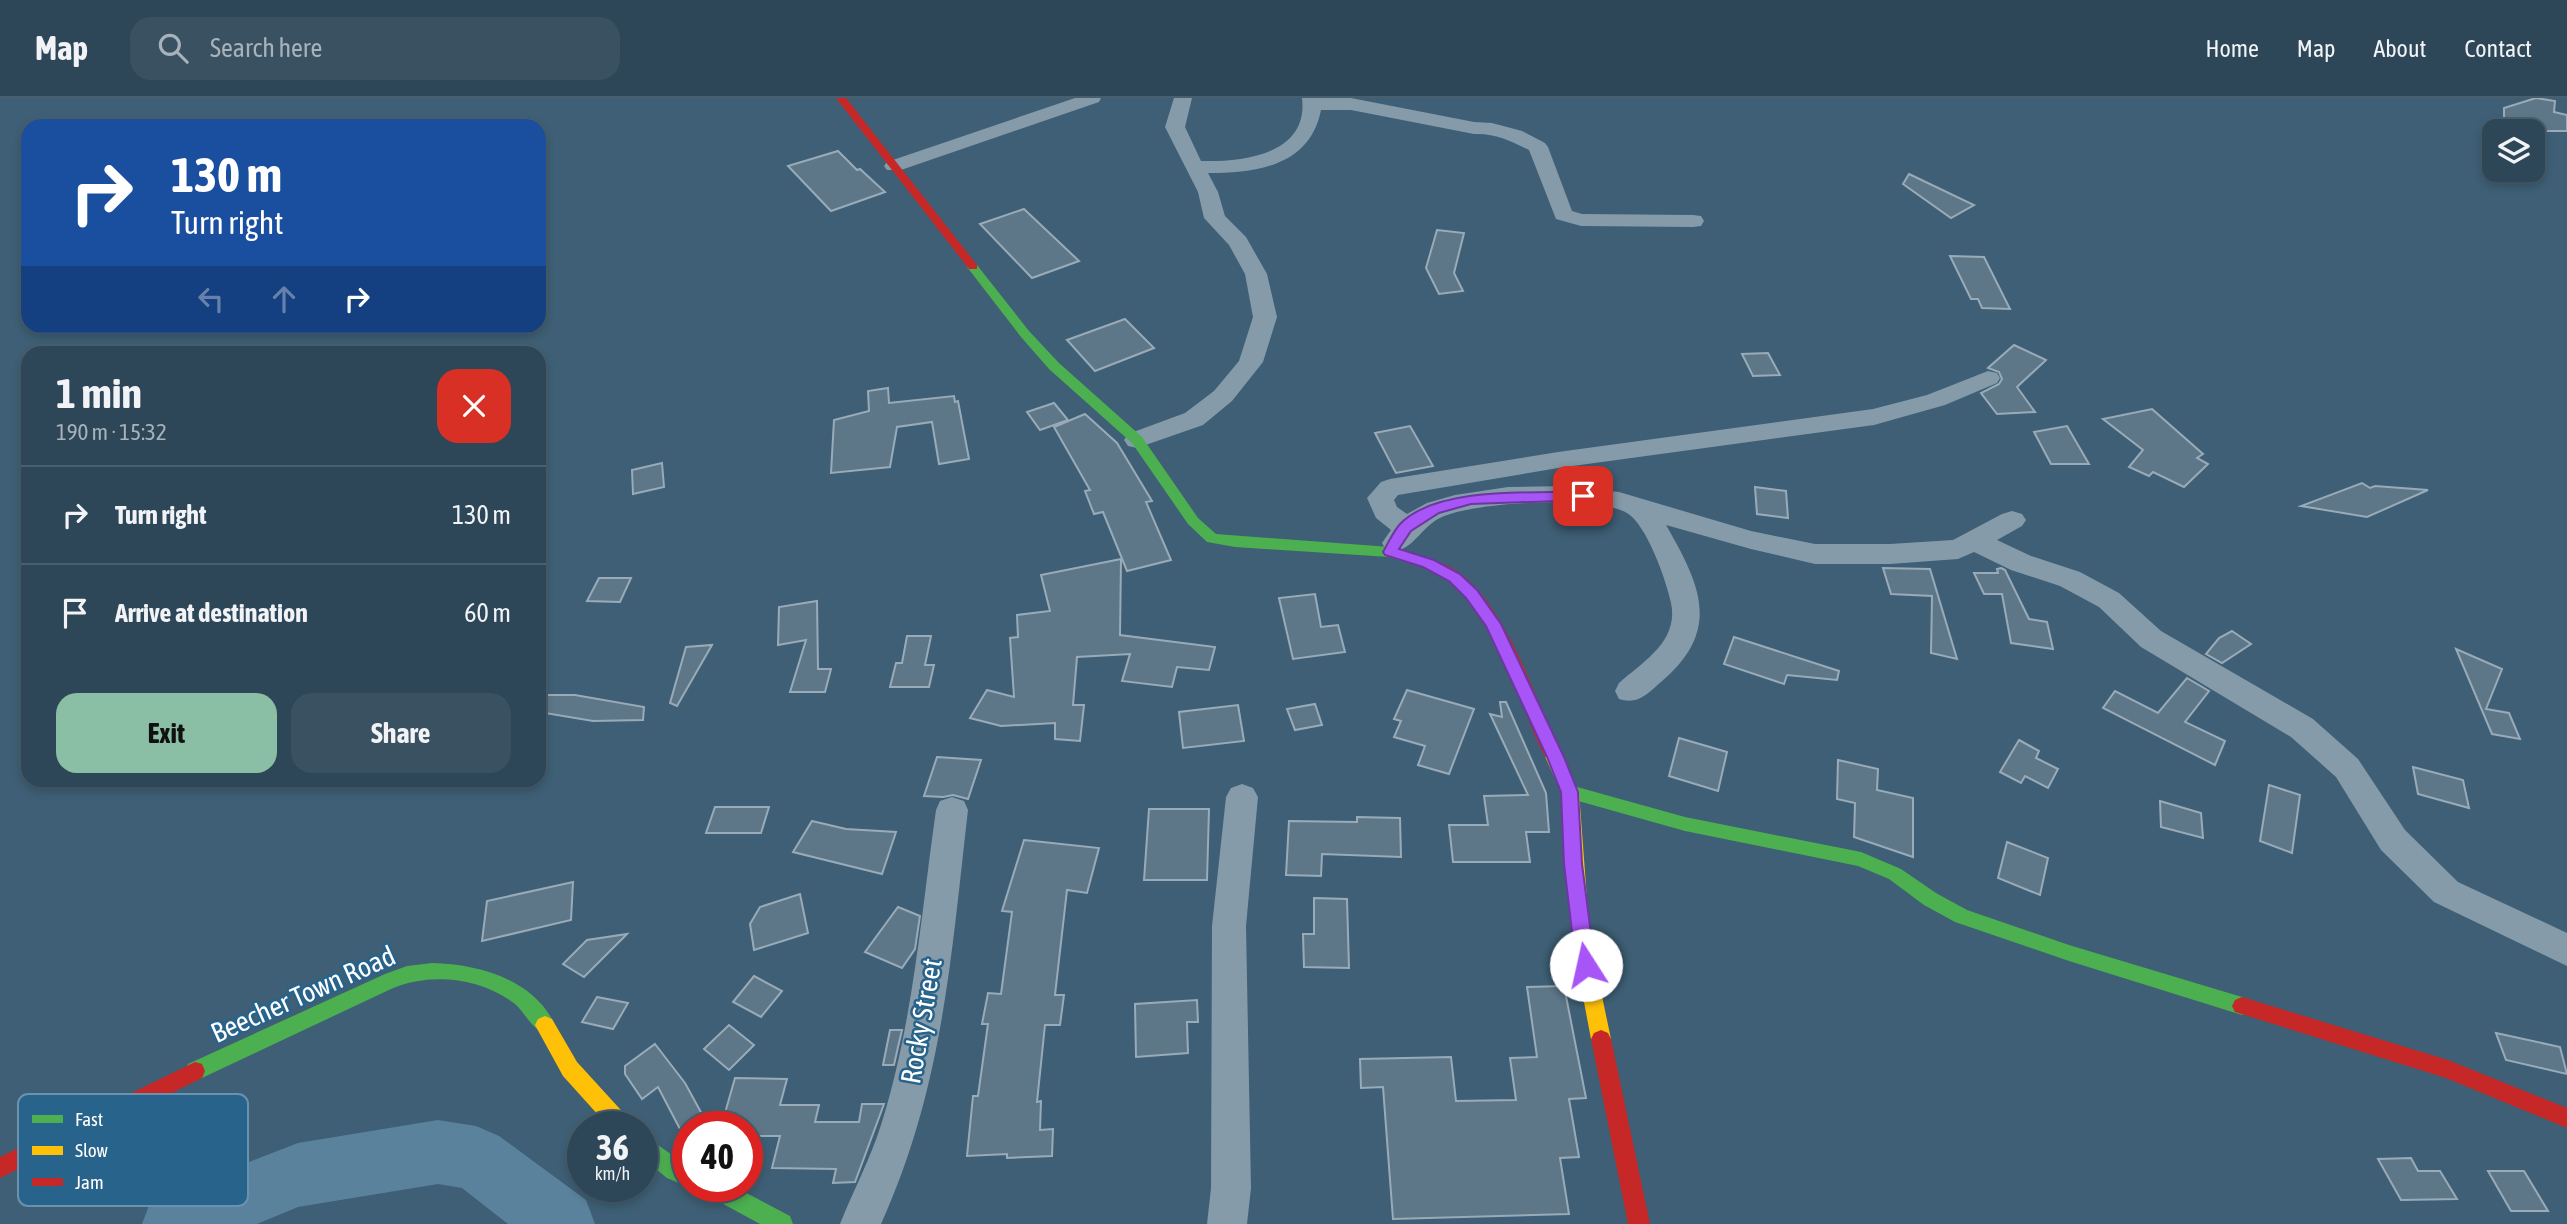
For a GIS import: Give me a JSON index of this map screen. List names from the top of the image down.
{
  "streets": {
    "street": ["Beecher Town Road", "Rocky Street"]
  },
  "legend": ["Fast", "Slow", "Jam"],
  "page": {
    "header": "Map",
    "search": "Search here",
    "nav": [
      "Home",
      "Map",
      "About",
      "Contact"
    ],
    "turn": ["130 m", "Turn right"],
    "heading": ["1 min", "190 m · 15:32"],
    "list": [
      {
        "name": "Turn right",
        "value": "130 m"
      },
      {
        "name": "Arrive at destination",
        "value": "60 m"
      }
    ],
    "buttons": ["Exit", "Share"],
    "speed": "36 km/h",
    "limit": "40"
  }
}
